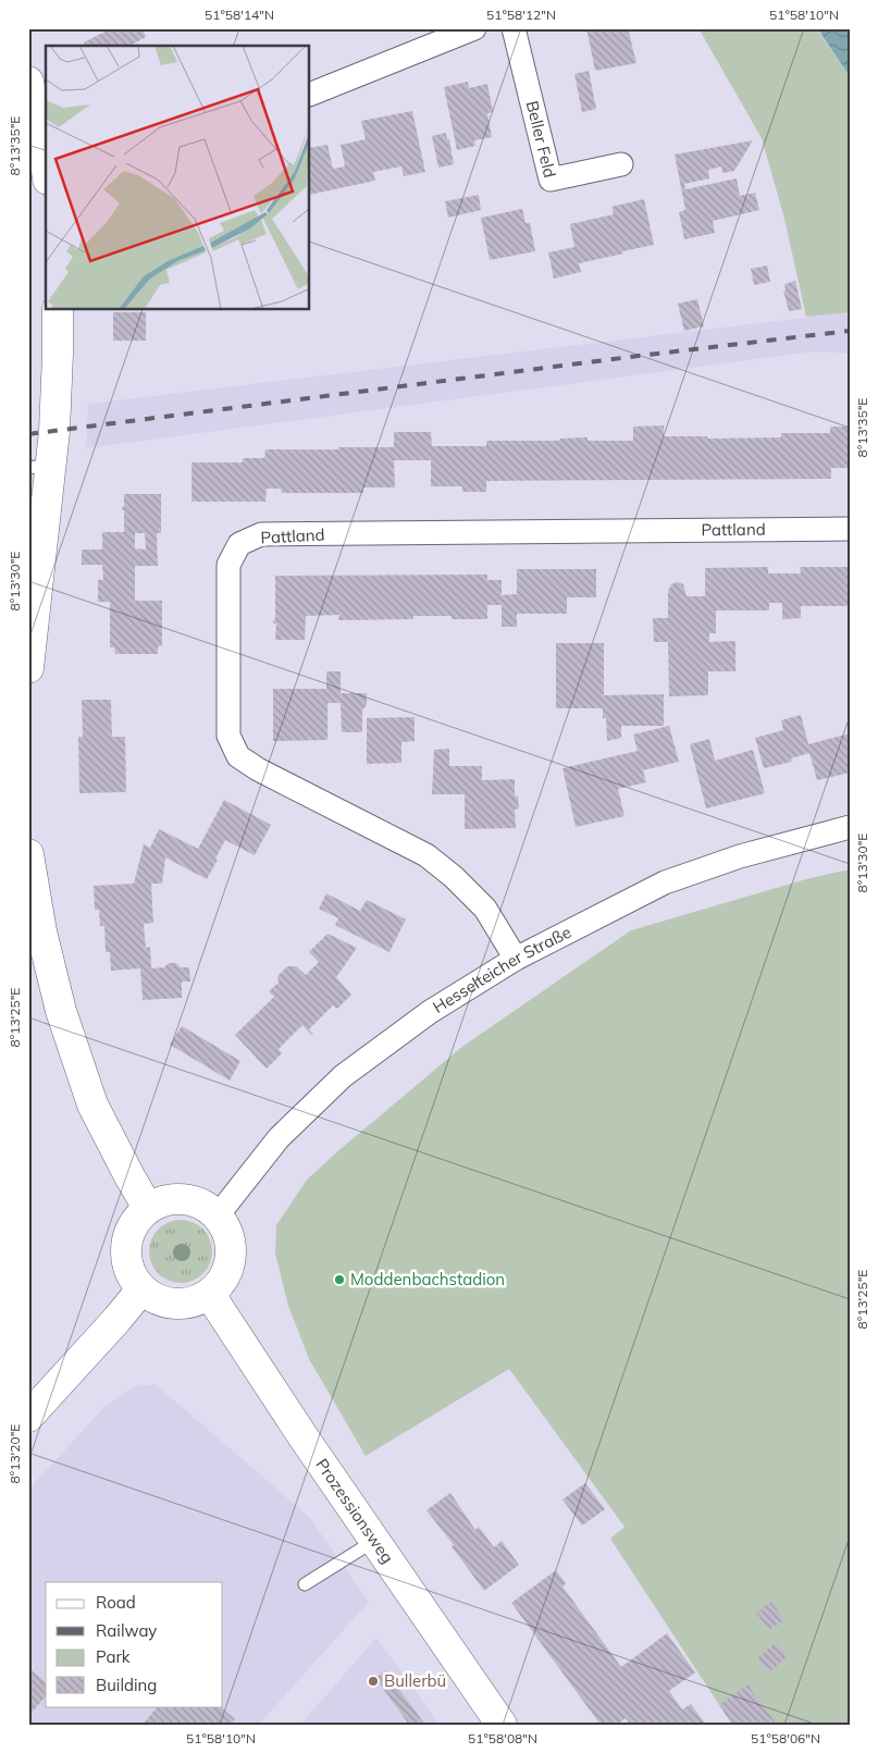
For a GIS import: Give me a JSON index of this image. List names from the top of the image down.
{
  "streets": {
    "street": [
      "Beller Feld",
      "Pattland",
      "Hesselteicher Straße",
      "Prozessionsweg"
    ]
  },
  "crossings": [
    ["Pattland", "Hesselteicher Straße"],
    ["Hesselteicher Straße", "Prozessionsweg"]
  ],
  "places": ["Moddenbachstadion", "Bullerbü"],
  "legend": [
    "Road",
    "Railway",
    "Park",
    "Building"
  ],
  "coordinates": [
    "51°58'14\"N",
    "51°58'12\"N",
    "51°58'10\"N",
    "8°13'35\"E",
    "8°13'30\"E",
    "8°13'25\"E",
    "8°13'20\"E",
    "51°58'08\"N",
    "51°58'06\"N"
  ]
}
